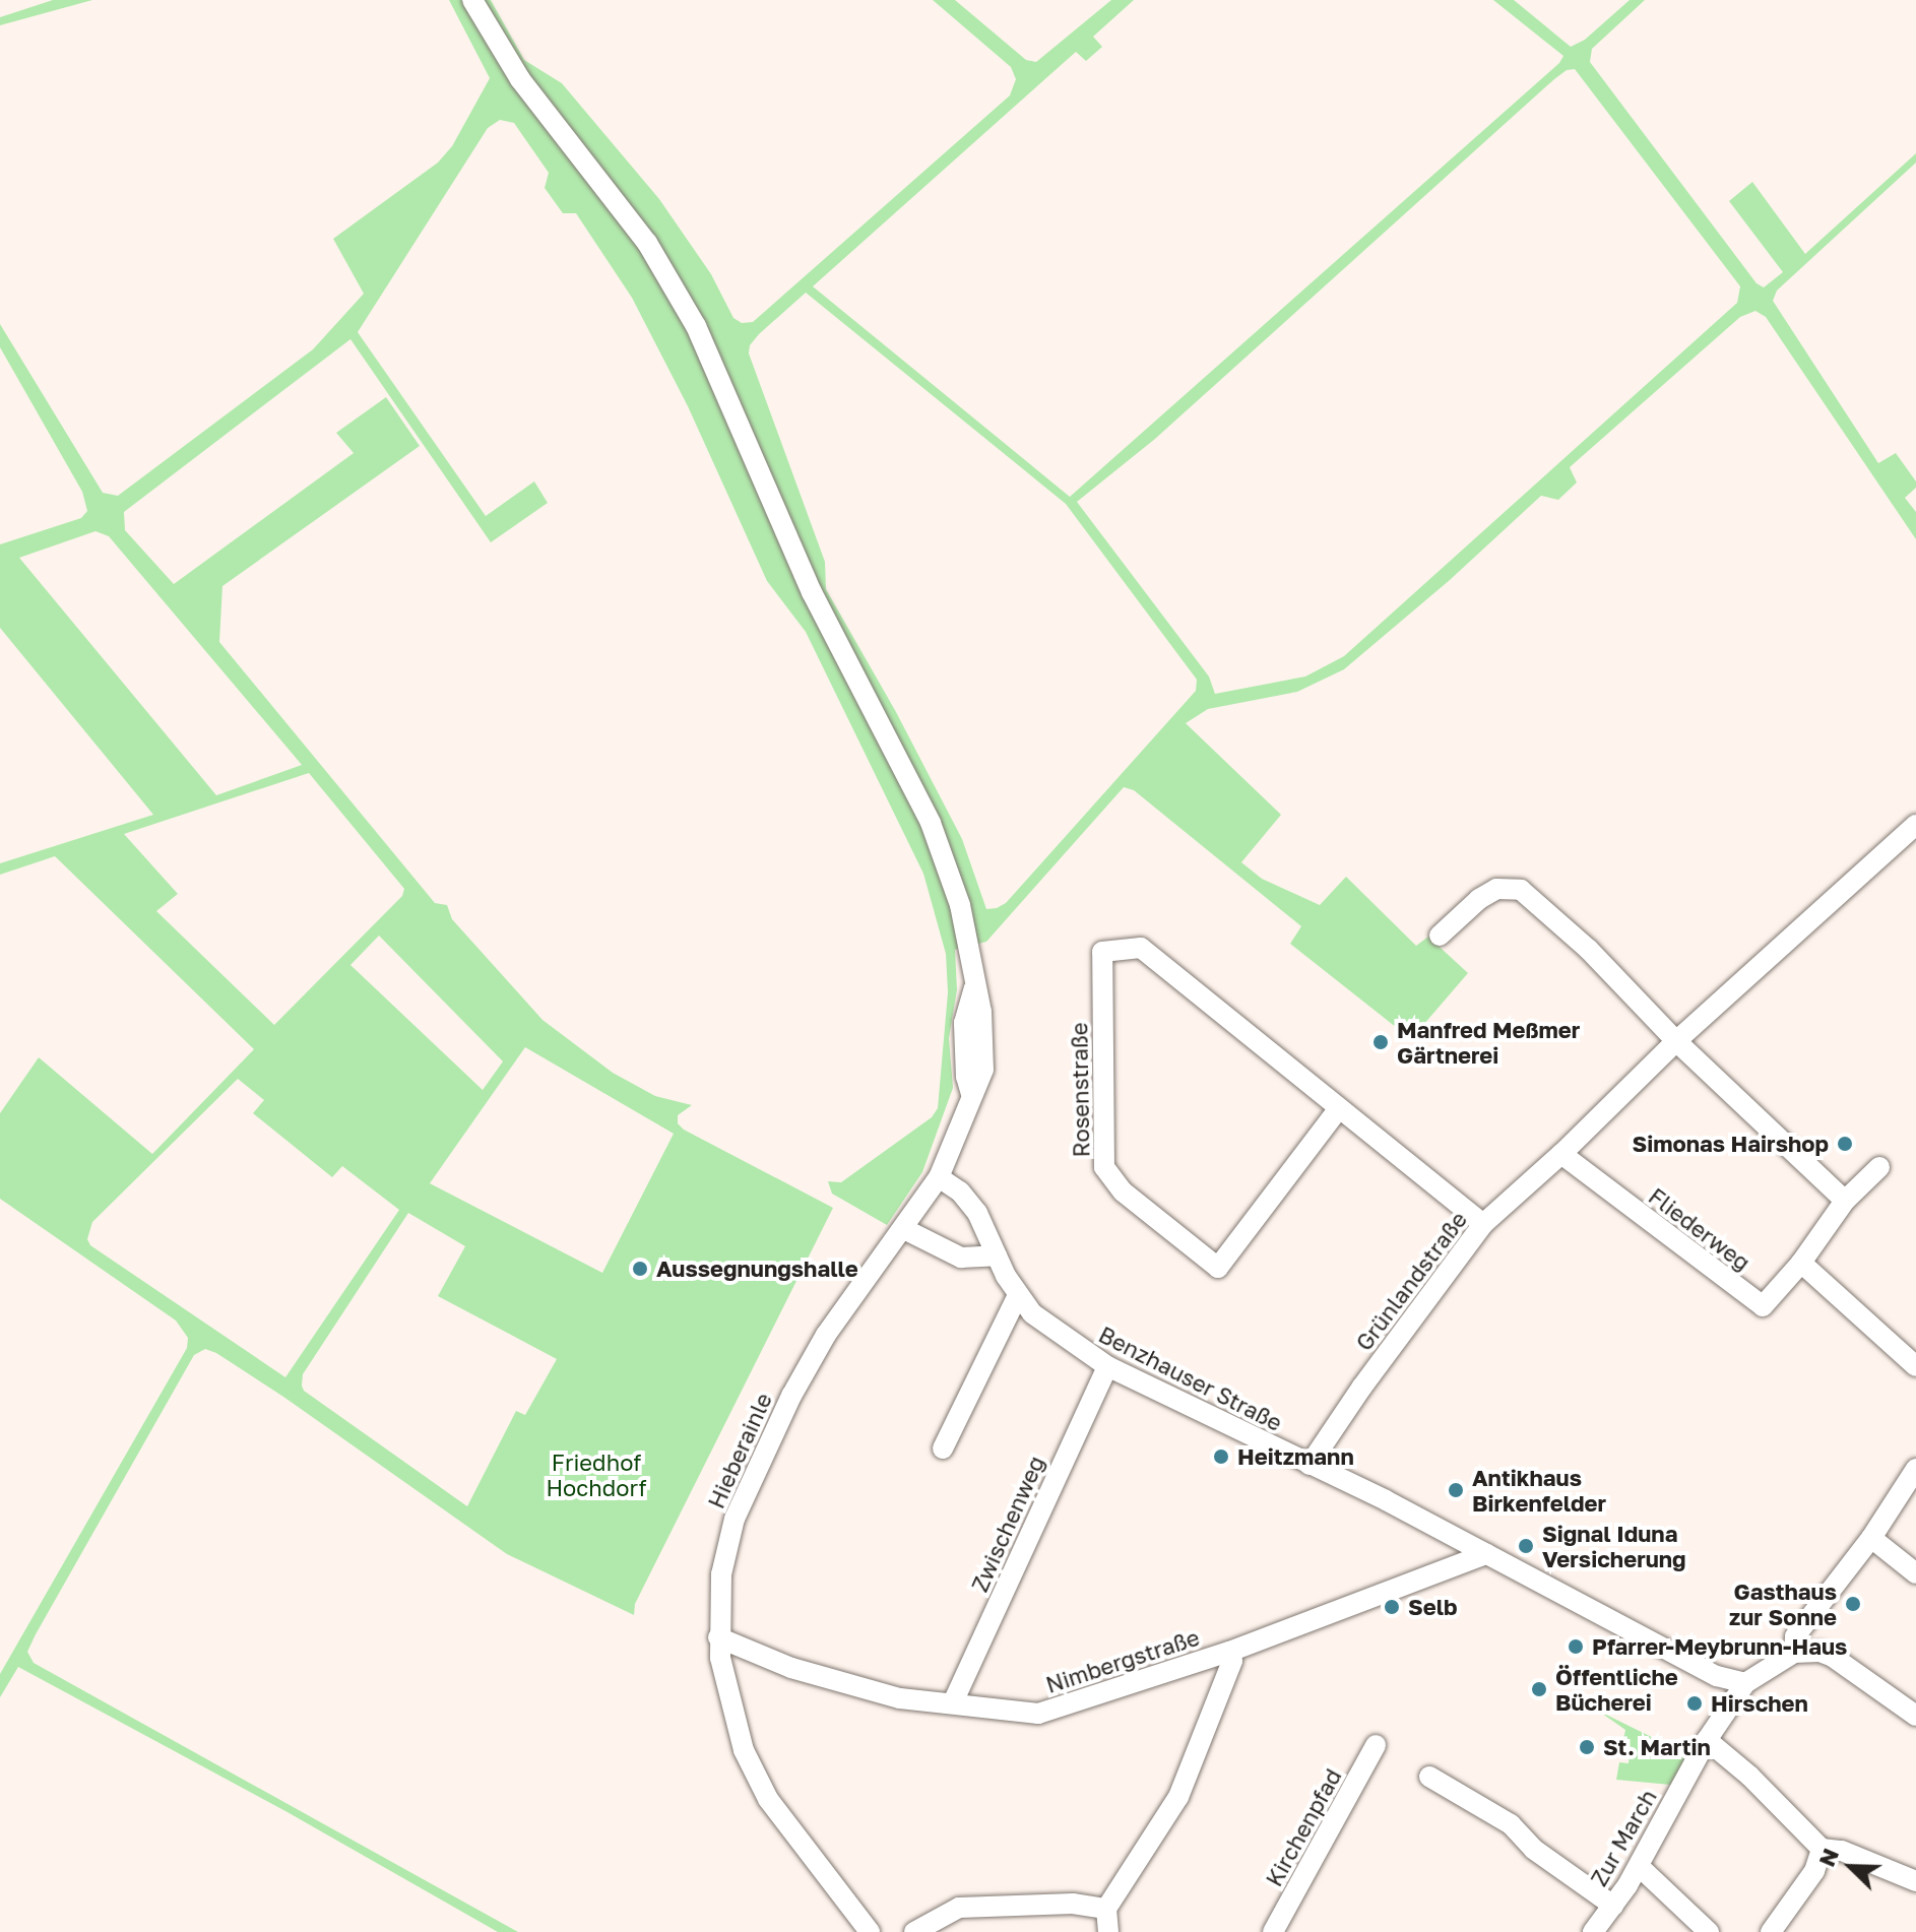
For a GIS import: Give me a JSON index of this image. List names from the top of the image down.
{
  "streets": {
    "street": [
      "Rosenstraße",
      "Fliederweg",
      "Grünlandstraße",
      "Benzhauser Straße",
      "Hieberainle",
      "Zwischenweg",
      "Nimbergstraße",
      "Kirchenpfad",
      "Zur March"
    ]
  },
  "crossings": [
    ["Rosenstraße", "Grünlandstraße"],
    ["Fliederweg", "Grünlandstraße"],
    ["Grünlandstraße", "Benzhauser Straße"],
    ["Benzhauser Straße", "Hieberainle"],
    ["Benzhauser Straße", "Zwischenweg"],
    ["Benzhauser Straße", "Nimbergstraße"],
    ["Benzhauser Straße", "Zur March"],
    ["Hieberainle", "Nimbergstraße"],
    ["Zwischenweg", "Nimbergstraße"]
  ],
  "parks": ["Friedhof Hochdorf"],
  "places": [
    "Manfred Meßmer Gärtnerei",
    "Simonas Hairshop",
    "Aussegnungshalle",
    "Heitzmann",
    "Antikhaus Birkenfelder",
    "Signal Iduna Versicherung",
    "Gasthaus zur Sonne",
    "Selb",
    "Pfarrer-Meybrunn-Haus",
    "Öffentliche Bücherei",
    "Hirschen",
    "St. Martin"
  ],
  "north": "top left"
}
